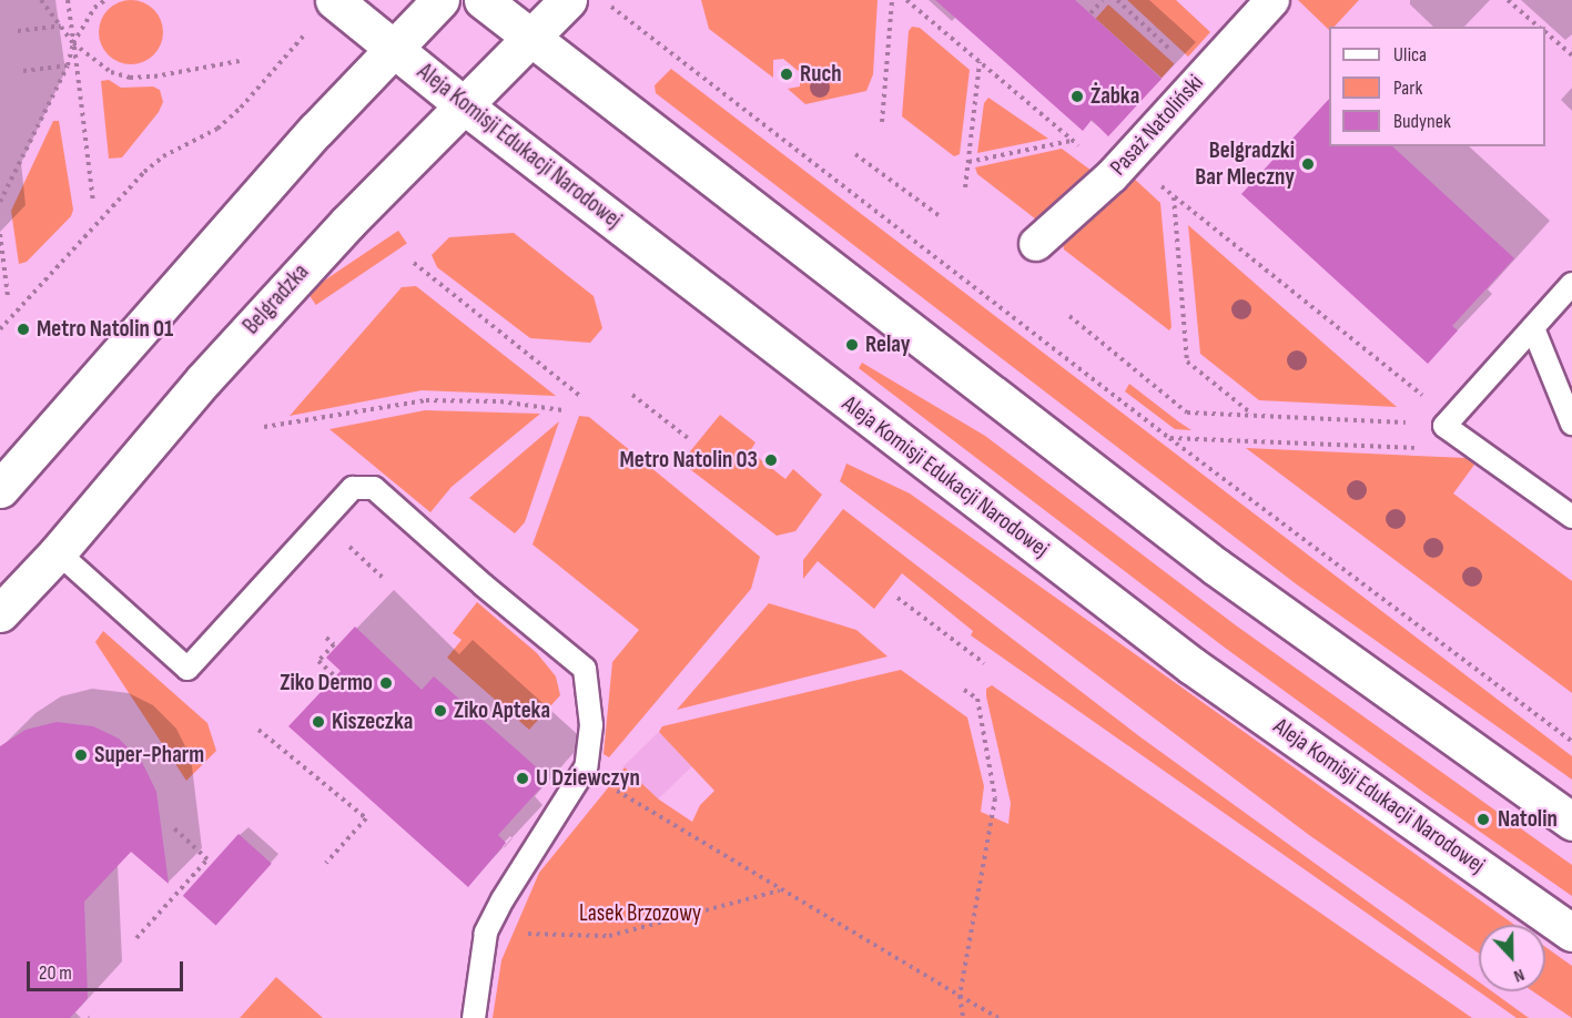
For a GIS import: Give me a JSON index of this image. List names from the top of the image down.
{
  "streets": {
    "street": ["Pasaż Natoliński", "Aleja Komisji Edukacji Narodowej", "Belgradzka"]
  },
  "crossings": [
    ["Aleja Komisji Edukacji Narodowej", "Belgradzka"]
  ],
  "parks": ["Lasek Brzozowy"],
  "places": [
    "Ruch",
    "Żabka",
    "Belgradzki Bar Mleczny",
    "Metro Natolin 01",
    "Relay",
    "Metro Natolin 03",
    "Ziko Dermo",
    "Ziko Apteka",
    "Kiszeczka",
    "Super-Pharm",
    "U Dziewczyn",
    "Natolin"
  ],
  "legend": ["Ulica", "Park", "Budynek"],
  "scale_bar": "20 m",
  "north": "bottom"
}
